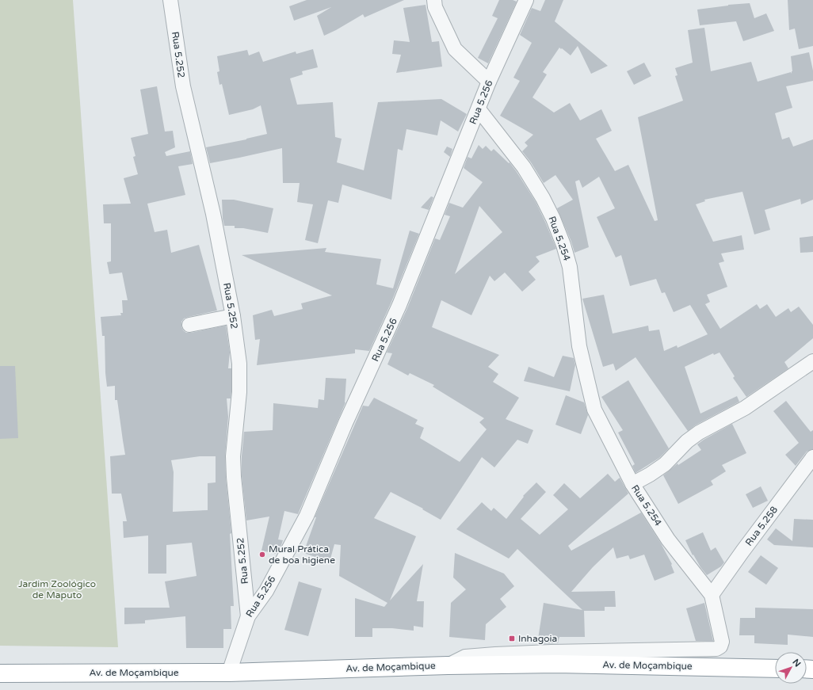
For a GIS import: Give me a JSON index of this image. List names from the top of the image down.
{
  "streets": {
    "highway": ["Av. de Moçambique"],
    "street": [
      "Rua 5.252",
      "Rua 5.256",
      "Rua 5.254",
      "Rua 5.258"
    ]
  },
  "crossings": [
    ["Rua 5.252", "Rua 5.256"],
    ["Rua 5.256", "Rua 5.254"],
    ["Rua 5.256", "Av. de Moçambique"],
    ["Rua 5.254", "Rua 5.258"],
    ["Rua 5.254", "Av. de Moçambique"]
  ],
  "parks": ["Jardim Zoológico de Maputo"],
  "places": {
    "other": ["Mural Prática de boa higiene"],
    "transit": ["Inhagoia"]
  },
  "north": "top right"
}
